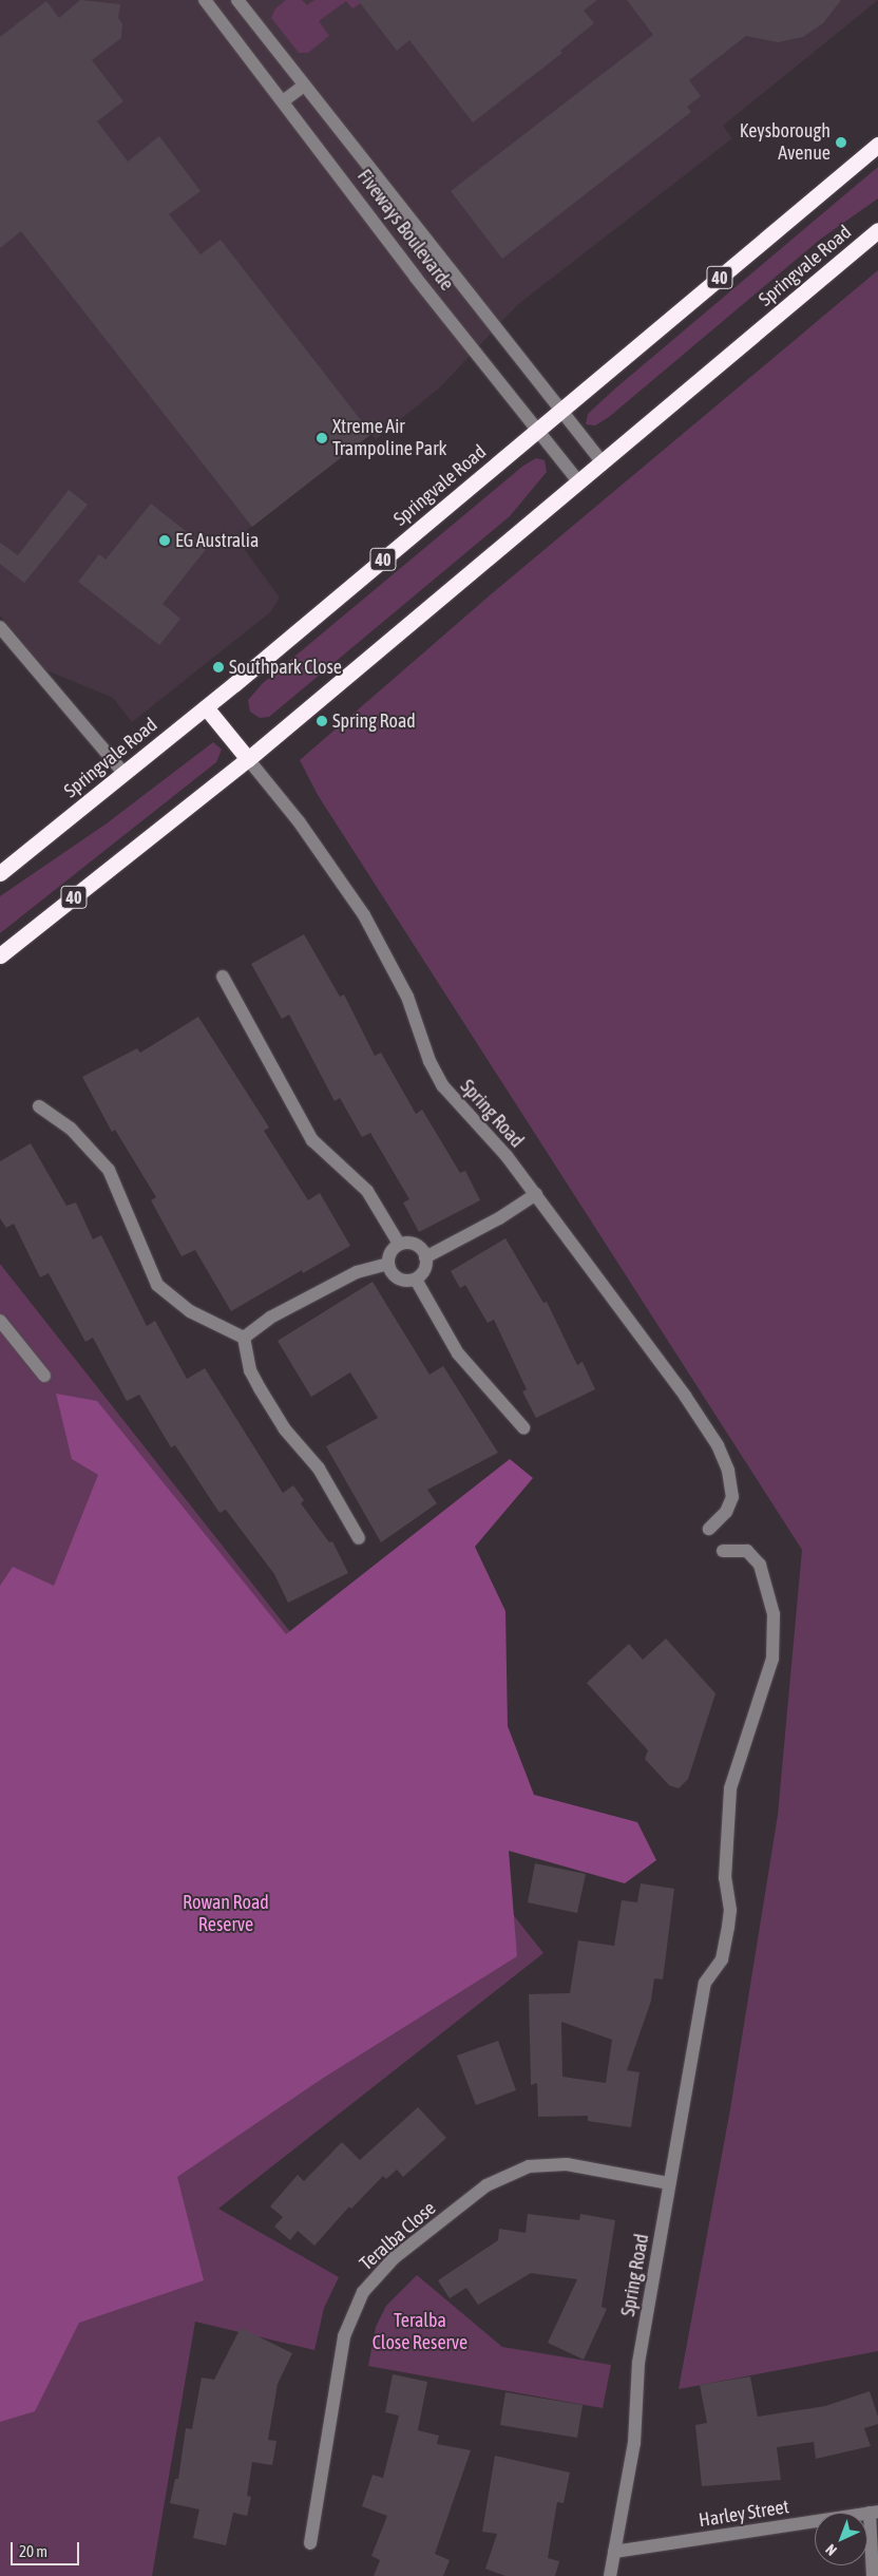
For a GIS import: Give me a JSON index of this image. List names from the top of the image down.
{
  "streets": {
    "highway": ["Springvale Road", "40"],
    "street": [
      "Fiveways Boulevarde",
      "Spring Road",
      "Teralba Close",
      "Harley Street"
    ]
  },
  "crossings": [
    ["Fiveways Boulevarde", "Springvale Road"],
    ["Springvale Road", "Spring Road"],
    ["Spring Road", "Teralba Close"],
    ["Spring Road", "Harley Street"]
  ],
  "parks": ["Rowan Road Reserve", "Teralba Close Reserve"],
  "places": [
    "Keysborough Avenue",
    "Xtreme Air Trampoline Park",
    "EG Australia",
    "Southpark Close",
    "Spring Road"
  ],
  "scale_bar": "20 m",
  "north": "bottom left"
}
